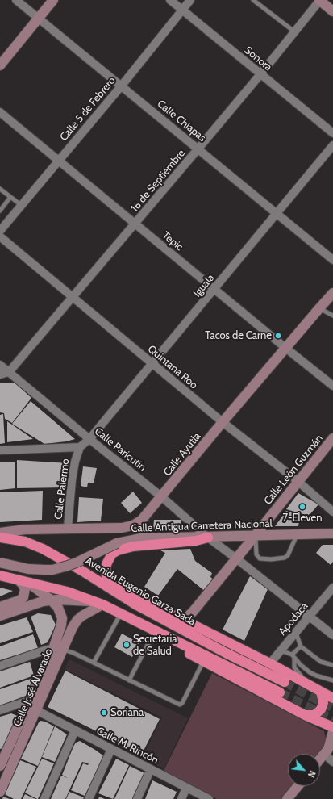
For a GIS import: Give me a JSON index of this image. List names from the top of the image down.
{
  "streets": {
    "highway": ["Avenida Eugenio Garza Sada"],
    "street": [
      "Sonora",
      "Calle 5 de Febrero",
      "Calle Chiapas",
      "16 de Septiembre",
      "Tepic",
      "Iguala",
      "Quintana Roo",
      "Calle Paricutín",
      "Calle Ayutla",
      "Calle León Guzmán",
      "Calle Palermo",
      "Calle Antigua Carretera Nacional",
      "Apodaca",
      "Calle José Alvarado",
      "Calle M. Rincón"
    ]
  },
  "crossings": [
    ["Sonora", "Calle 5 de Febrero"],
    ["Sonora", "16 de Septiembre"],
    ["Calle 5 de Febrero", "Calle Chiapas"],
    ["Calle 5 de Febrero", "Tepic"],
    ["Calle Chiapas", "16 de Septiembre"],
    ["Calle Chiapas", "Iguala"],
    ["16 de Septiembre", "Tepic"],
    ["16 de Septiembre", "Quintana Roo"],
    ["16 de Septiembre", "Calle Paricutín"],
    ["Tepic", "Iguala"],
    ["Tepic", "Calle Ayutla"],
    ["Iguala", "Quintana Roo"],
    ["Iguala", "Calle Paricutín"],
    ["Iguala", "Calle Palermo"],
    ["Quintana Roo", "Calle Ayutla"],
    ["Quintana Roo", "Calle León Guzmán"],
    ["Calle Paricutín", "Calle Ayutla"],
    ["Calle Paricutín", "Calle León Guzmán"],
    ["Calle Paricutín", "Calle Palermo"],
    ["Calle Paricutín", "Calle Antigua Carretera Nacional"],
    ["Calle Paricutín", "Apodaca"],
    ["Calle Ayutla", "Calle Palermo"],
    ["Calle León Guzmán", "Calle Antigua Carretera Nacional"],
    ["Calle José Alvarado", "Calle M. Rincón"]
  ],
  "places": [
    "Tacos de Carne",
    "7-Eleven",
    "Secretaria de Salud",
    "Soriana"
  ],
  "north": "bottom right"
}
